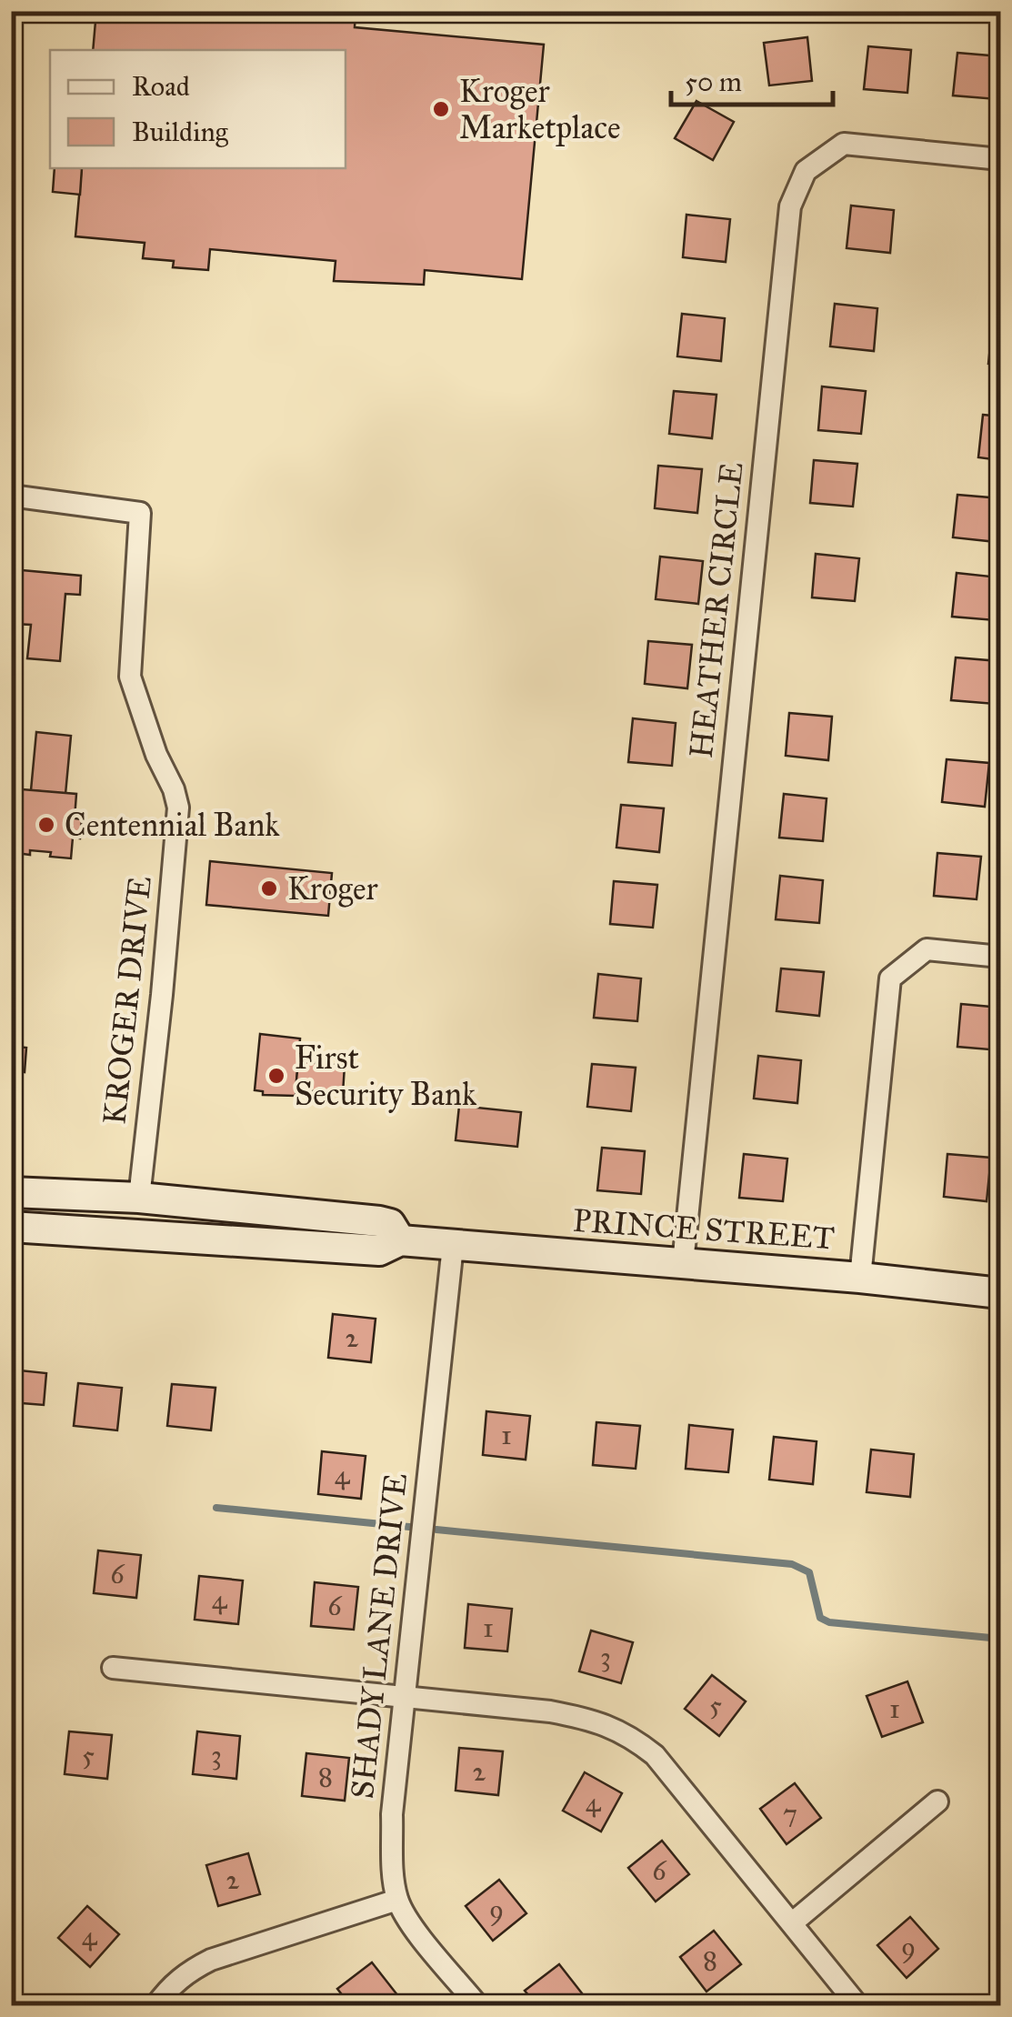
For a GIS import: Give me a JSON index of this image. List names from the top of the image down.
{
  "streets": {
    "main road": ["PRINCE STREET"],
    "street": ["HEATHER CIRCLE", "KROGER DRIVE", "SHADY LANE DRIVE"]
  },
  "crossings": [
    ["HEATHER CIRCLE", "PRINCE STREET"],
    ["KROGER DRIVE", "PRINCE STREET"],
    ["PRINCE STREET", "SHADY LANE DRIVE"]
  ],
  "places": [
    "Kroger Marketplace",
    "Centennial Bank",
    "Kroger",
    "First Security Bank"
  ],
  "house_numbers": [
    "2",
    "1",
    "4",
    "6",
    "4",
    "6",
    "1",
    "3",
    "5",
    "1",
    "5",
    "3",
    "2",
    "8",
    "4",
    "7",
    "6",
    "2",
    "9",
    "4",
    "9",
    "8"
  ],
  "legend": ["Road", "Building"],
  "scale_bar": "50 m"
}
